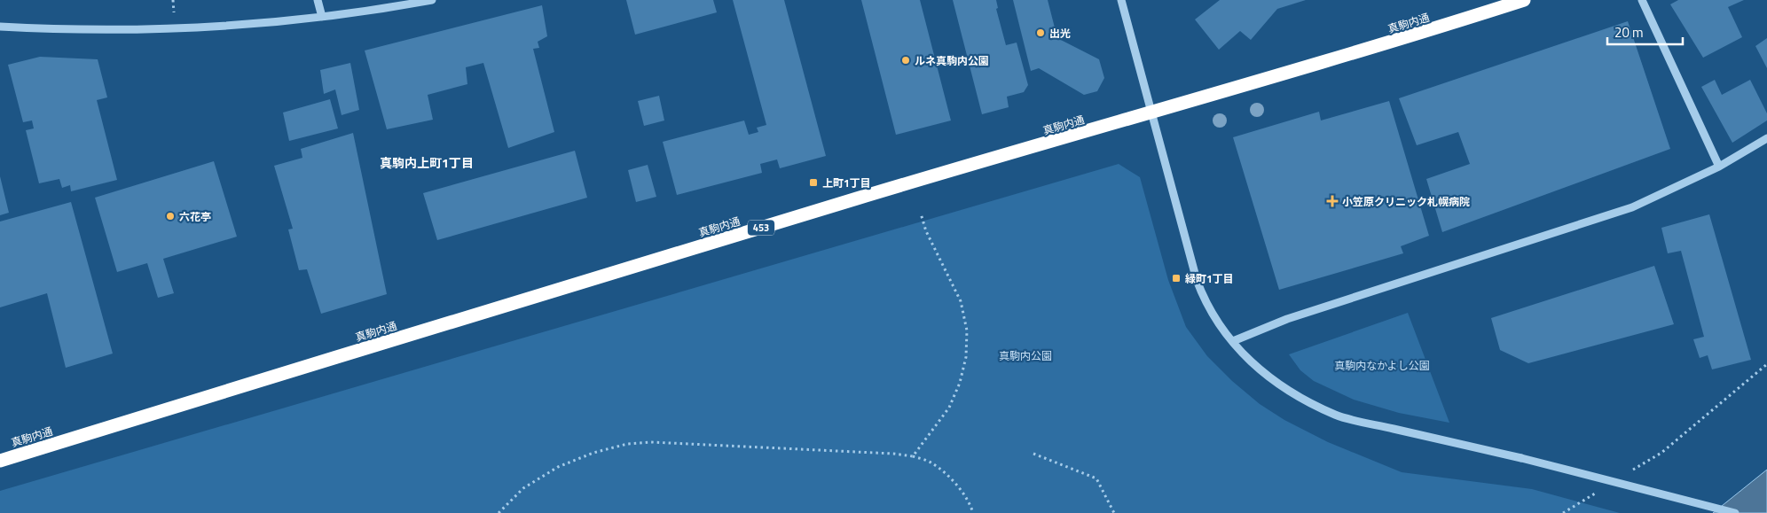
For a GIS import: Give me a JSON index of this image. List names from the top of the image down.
{
  "streets": {
    "highway": ["真駒内通", "453"]
  },
  "districts": ["真駒内上町1丁目"],
  "parks": ["真駒内公園", "真駒内なかよし公園"],
  "places": {
    "other": ["出光", "ルネ真駒内公園", "六花亭"],
    "transit": ["上町1丁目", "緑町1丁目"],
    "health": ["小笠原クリニック札幌病院"]
  },
  "scale_bar": "20 m"
}
